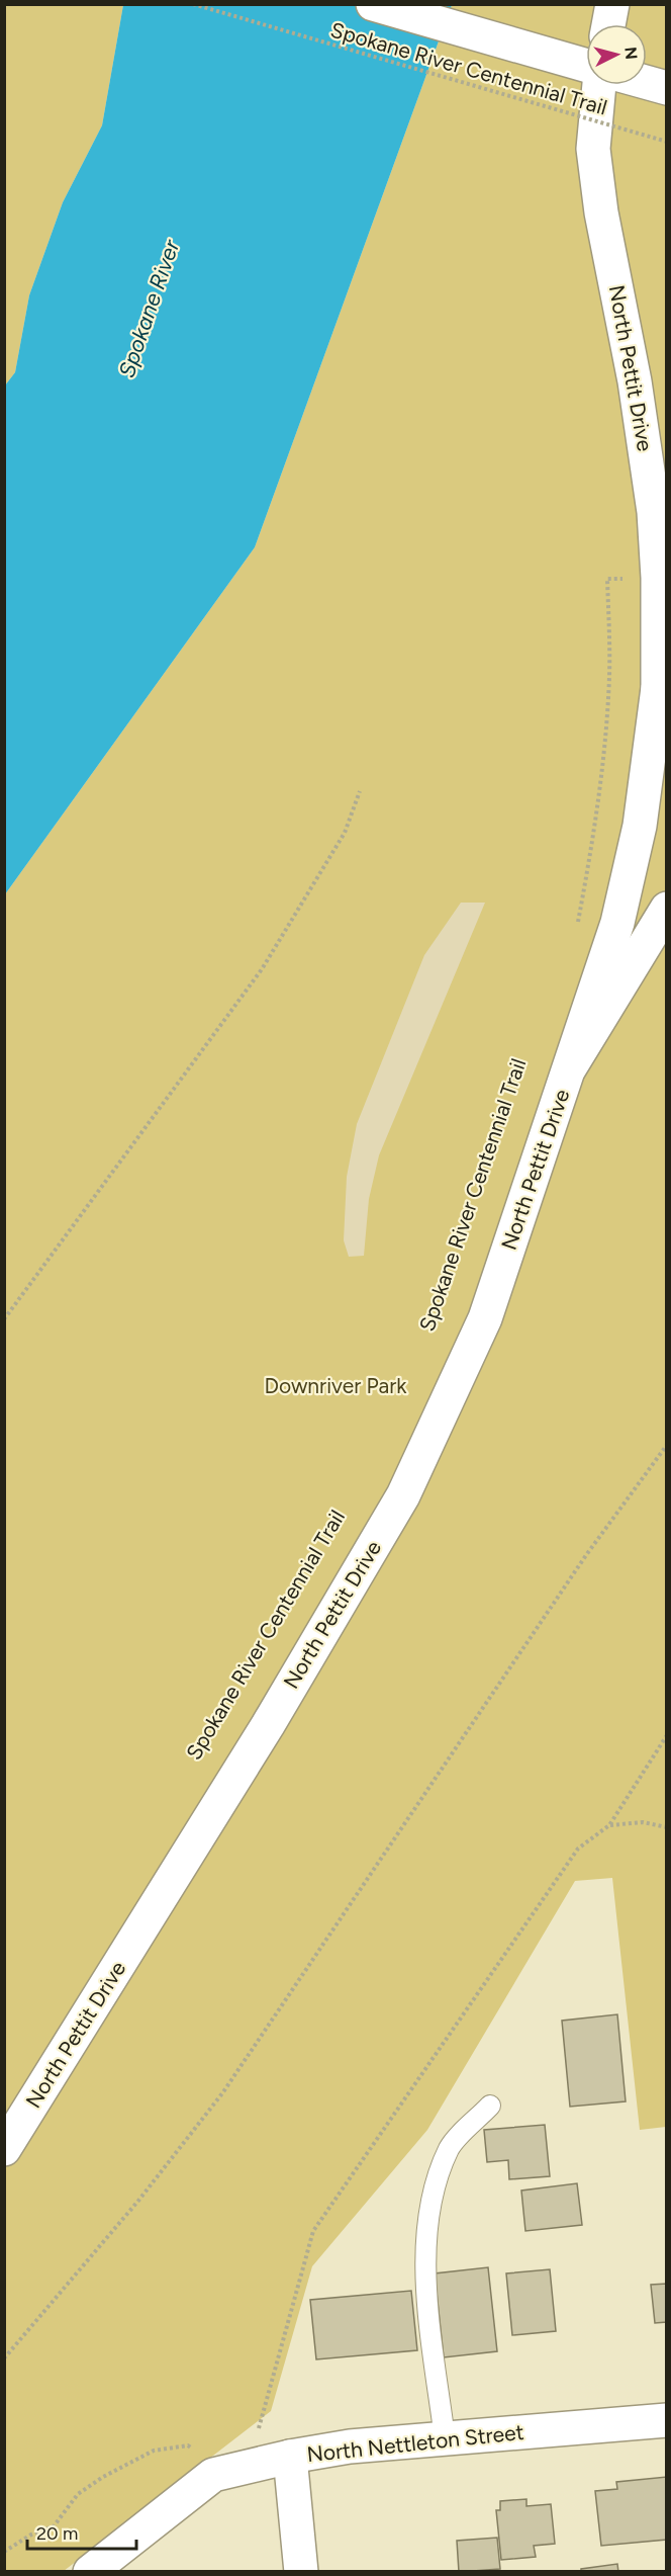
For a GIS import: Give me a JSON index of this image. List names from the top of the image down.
{
  "streets": {
    "street": ["North Pettit Drive", "North Nettleton Street"],
    "path": ["Spokane River Centennial Trail"]
  },
  "water": ["Spokane River"],
  "parks": ["Downriver Park"],
  "scale_bar": "20 m",
  "north": "right"
}
